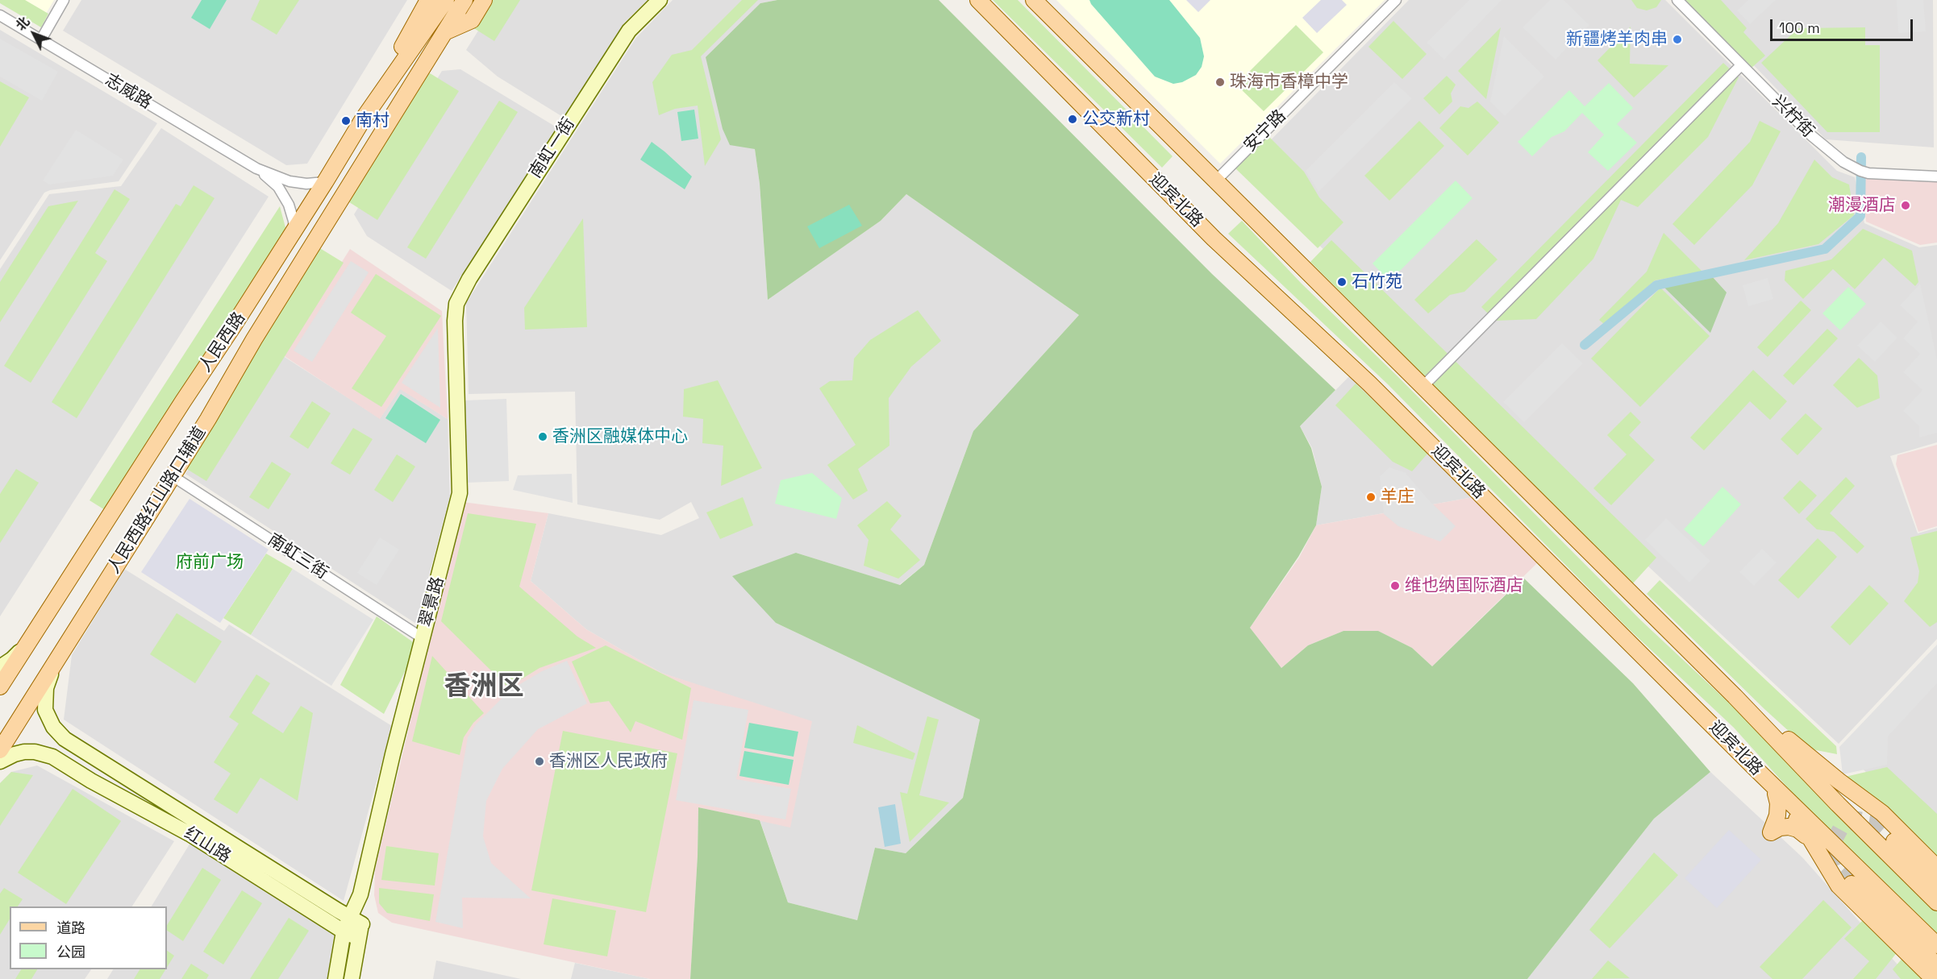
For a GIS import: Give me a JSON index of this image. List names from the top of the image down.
{
  "streets": {
    "main road": [
      "南虹一街",
      "迎宾北路",
      "人民西路",
      "人民西路红山路口辅道",
      "翠景路",
      "红山路"
    ],
    "street": [
      "志威路",
      "兴柠街",
      "安宁路",
      "南虹三街"
    ]
  },
  "crossings": [
    ["志威路", "人民西路"],
    ["南虹一街", "翠景路"],
    ["人民西路", "人民西路红山路口辅道"],
    ["人民西路红山路口辅道", "南虹三街"],
    ["人民西路红山路口辅道", "红山路"],
    ["南虹三街", "翠景路"],
    ["翠景路", "红山路"]
  ],
  "districts": ["香洲区"],
  "parks": ["府前广场"],
  "places": [
    "新疆烤羊肉串",
    "珠海市香樟中学",
    "公交新村",
    "南村",
    "潮漫酒店",
    "石竹苑",
    "香洲区融媒体中心",
    "羊庄",
    "维也纳国际酒店",
    "香洲区人民政府"
  ],
  "legend": ["道路", "公园"],
  "scale_bar": "100 m",
  "north": "top left"
}
